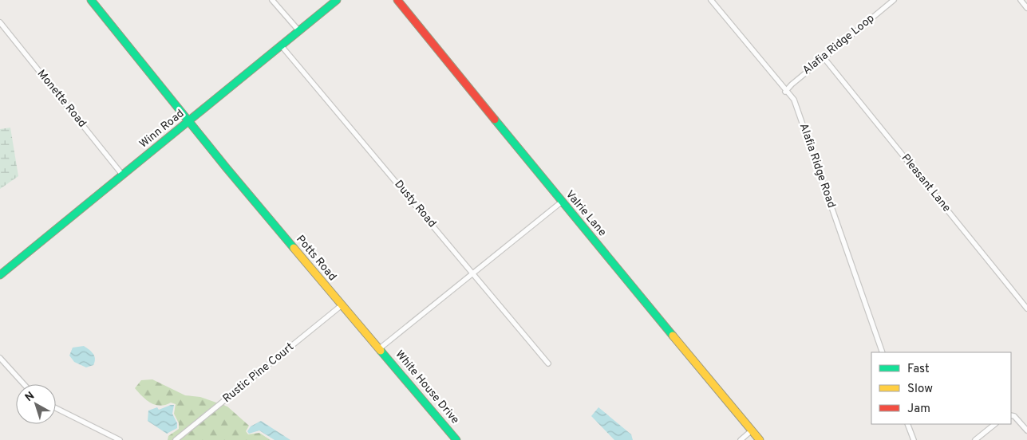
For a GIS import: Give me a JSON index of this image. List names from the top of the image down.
{
  "streets": {
    "street": [
      "Alafia Ridge Loop",
      "Monette Road",
      "Winn Road",
      "Alafia Ridge Road",
      "Pleasant Lane",
      "Dusty Road",
      "Valrie Lane",
      "Potts Road",
      "Rustic Pine Court",
      "White House Drive"
    ]
  },
  "crossings": [
    ["Alafia Ridge Loop", "Alafia Ridge Road"],
    ["Alafia Ridge Loop", "Pleasant Lane"],
    ["Monette Road", "Winn Road"],
    ["Winn Road", "Dusty Road"],
    ["Winn Road", "Potts Road"],
    ["Potts Road", "Rustic Pine Court"],
    ["Potts Road", "White House Drive"]
  ],
  "legend": ["Fast", "Slow", "Jam"],
  "north": "top left"
}
